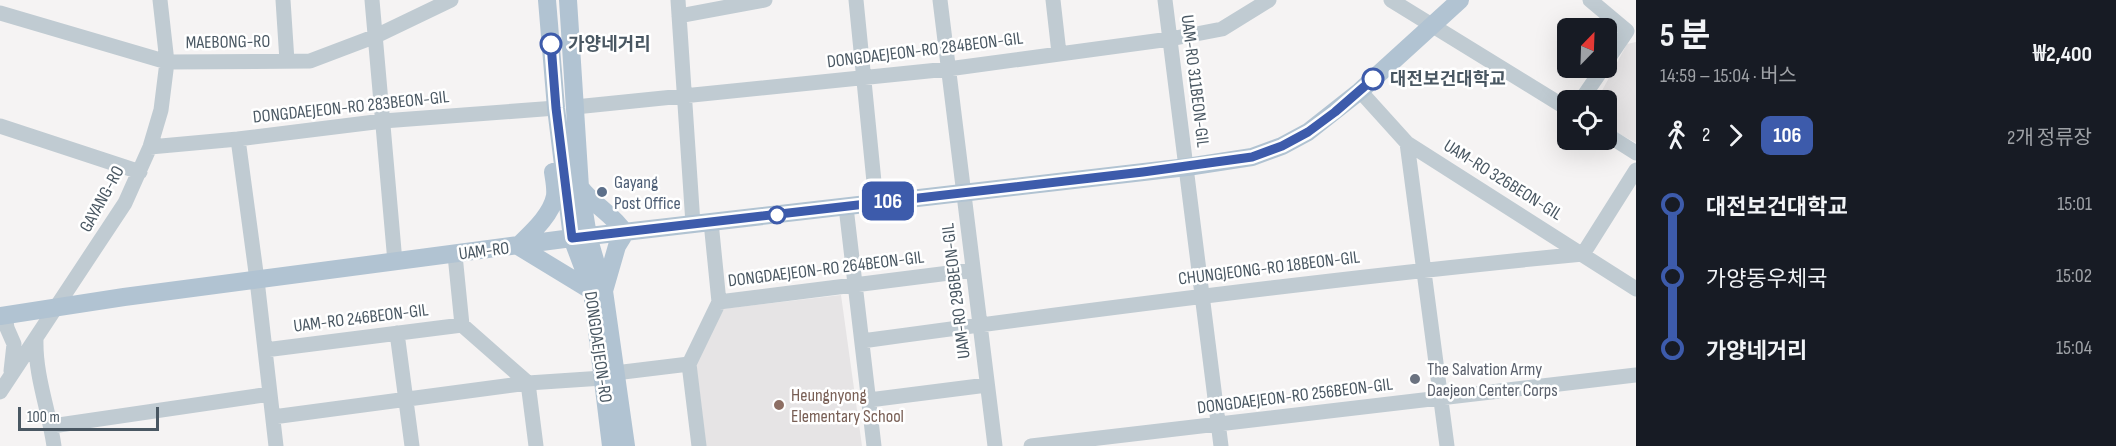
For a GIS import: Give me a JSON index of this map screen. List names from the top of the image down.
{
  "streets": {
    "main road": ["UAM-RO", "DONGDAEJEON-RO"],
    "street": [
      "MAEBONG-RO",
      "DONGDAEJEON-RO 284BEON-GIL",
      "UAM-RO 311BEON-GIL",
      "DONGDAEJEON-RO 283BEON-GIL",
      "UAM-RO 326BEON-GIL",
      "GAYANG-RO",
      "CHUNGJEONG-RO 18BEON-GIL",
      "DONGDAEJEON-RO 264BEON-GIL",
      "UAM-RO 296BEON-GIL",
      "UAM-RO 246BEON-GIL",
      "DONGDAEJEON-RO 256BEON-GIL"
    ]
  },
  "crossings": [
    ["MAEBONG-RO", "GAYANG-RO"],
    ["DONGDAEJEON-RO 284BEON-GIL", "UAM-RO 311BEON-GIL"],
    ["DONGDAEJEON-RO 284BEON-GIL", "UAM-RO 296BEON-GIL"],
    ["DONGDAEJEON-RO 284BEON-GIL", "DONGDAEJEON-RO"],
    ["UAM-RO 311BEON-GIL", "UAM-RO"],
    ["UAM-RO 311BEON-GIL", "CHUNGJEONG-RO 18BEON-GIL"],
    ["UAM-RO 311BEON-GIL", "DONGDAEJEON-RO 256BEON-GIL"],
    ["DONGDAEJEON-RO 283BEON-GIL", "GAYANG-RO"],
    ["DONGDAEJEON-RO 283BEON-GIL", "DONGDAEJEON-RO"],
    ["UAM-RO 326BEON-GIL", "UAM-RO"],
    ["UAM-RO 326BEON-GIL", "CHUNGJEONG-RO 18BEON-GIL"],
    ["GAYANG-RO", "UAM-RO"],
    ["UAM-RO", "UAM-RO 296BEON-GIL"],
    ["UAM-RO", "DONGDAEJEON-RO"],
    ["CHUNGJEONG-RO 18BEON-GIL", "UAM-RO 296BEON-GIL"],
    ["DONGDAEJEON-RO 264BEON-GIL", "UAM-RO 296BEON-GIL"]
  ],
  "places": [
    "가양네거리",
    "대전보건대학교",
    "Gayang Post Office",
    "The Salvation Army Daejeon Center Corps",
    "Heungnyong Elementary School"
  ],
  "lines": ["bus line 106"],
  "scale_bar": "100 m",
  "north": "top right",
  "page": {
    "on_map": "106",
    "heading": ["5 분", "14:59 – 15:04 · 버스", "₩2,400"],
    "legs": ["2", "106", "2개 정류장"],
    "list": [
      {
        "name": "대전보건대학교",
        "value": "15:01"
      },
      {
        "name": "가양동우체국",
        "value": "15:02"
      },
      {
        "name": "가양네거리",
        "value": "15:04"
      }
    ],
    "scale": "100 m"
  }
}
